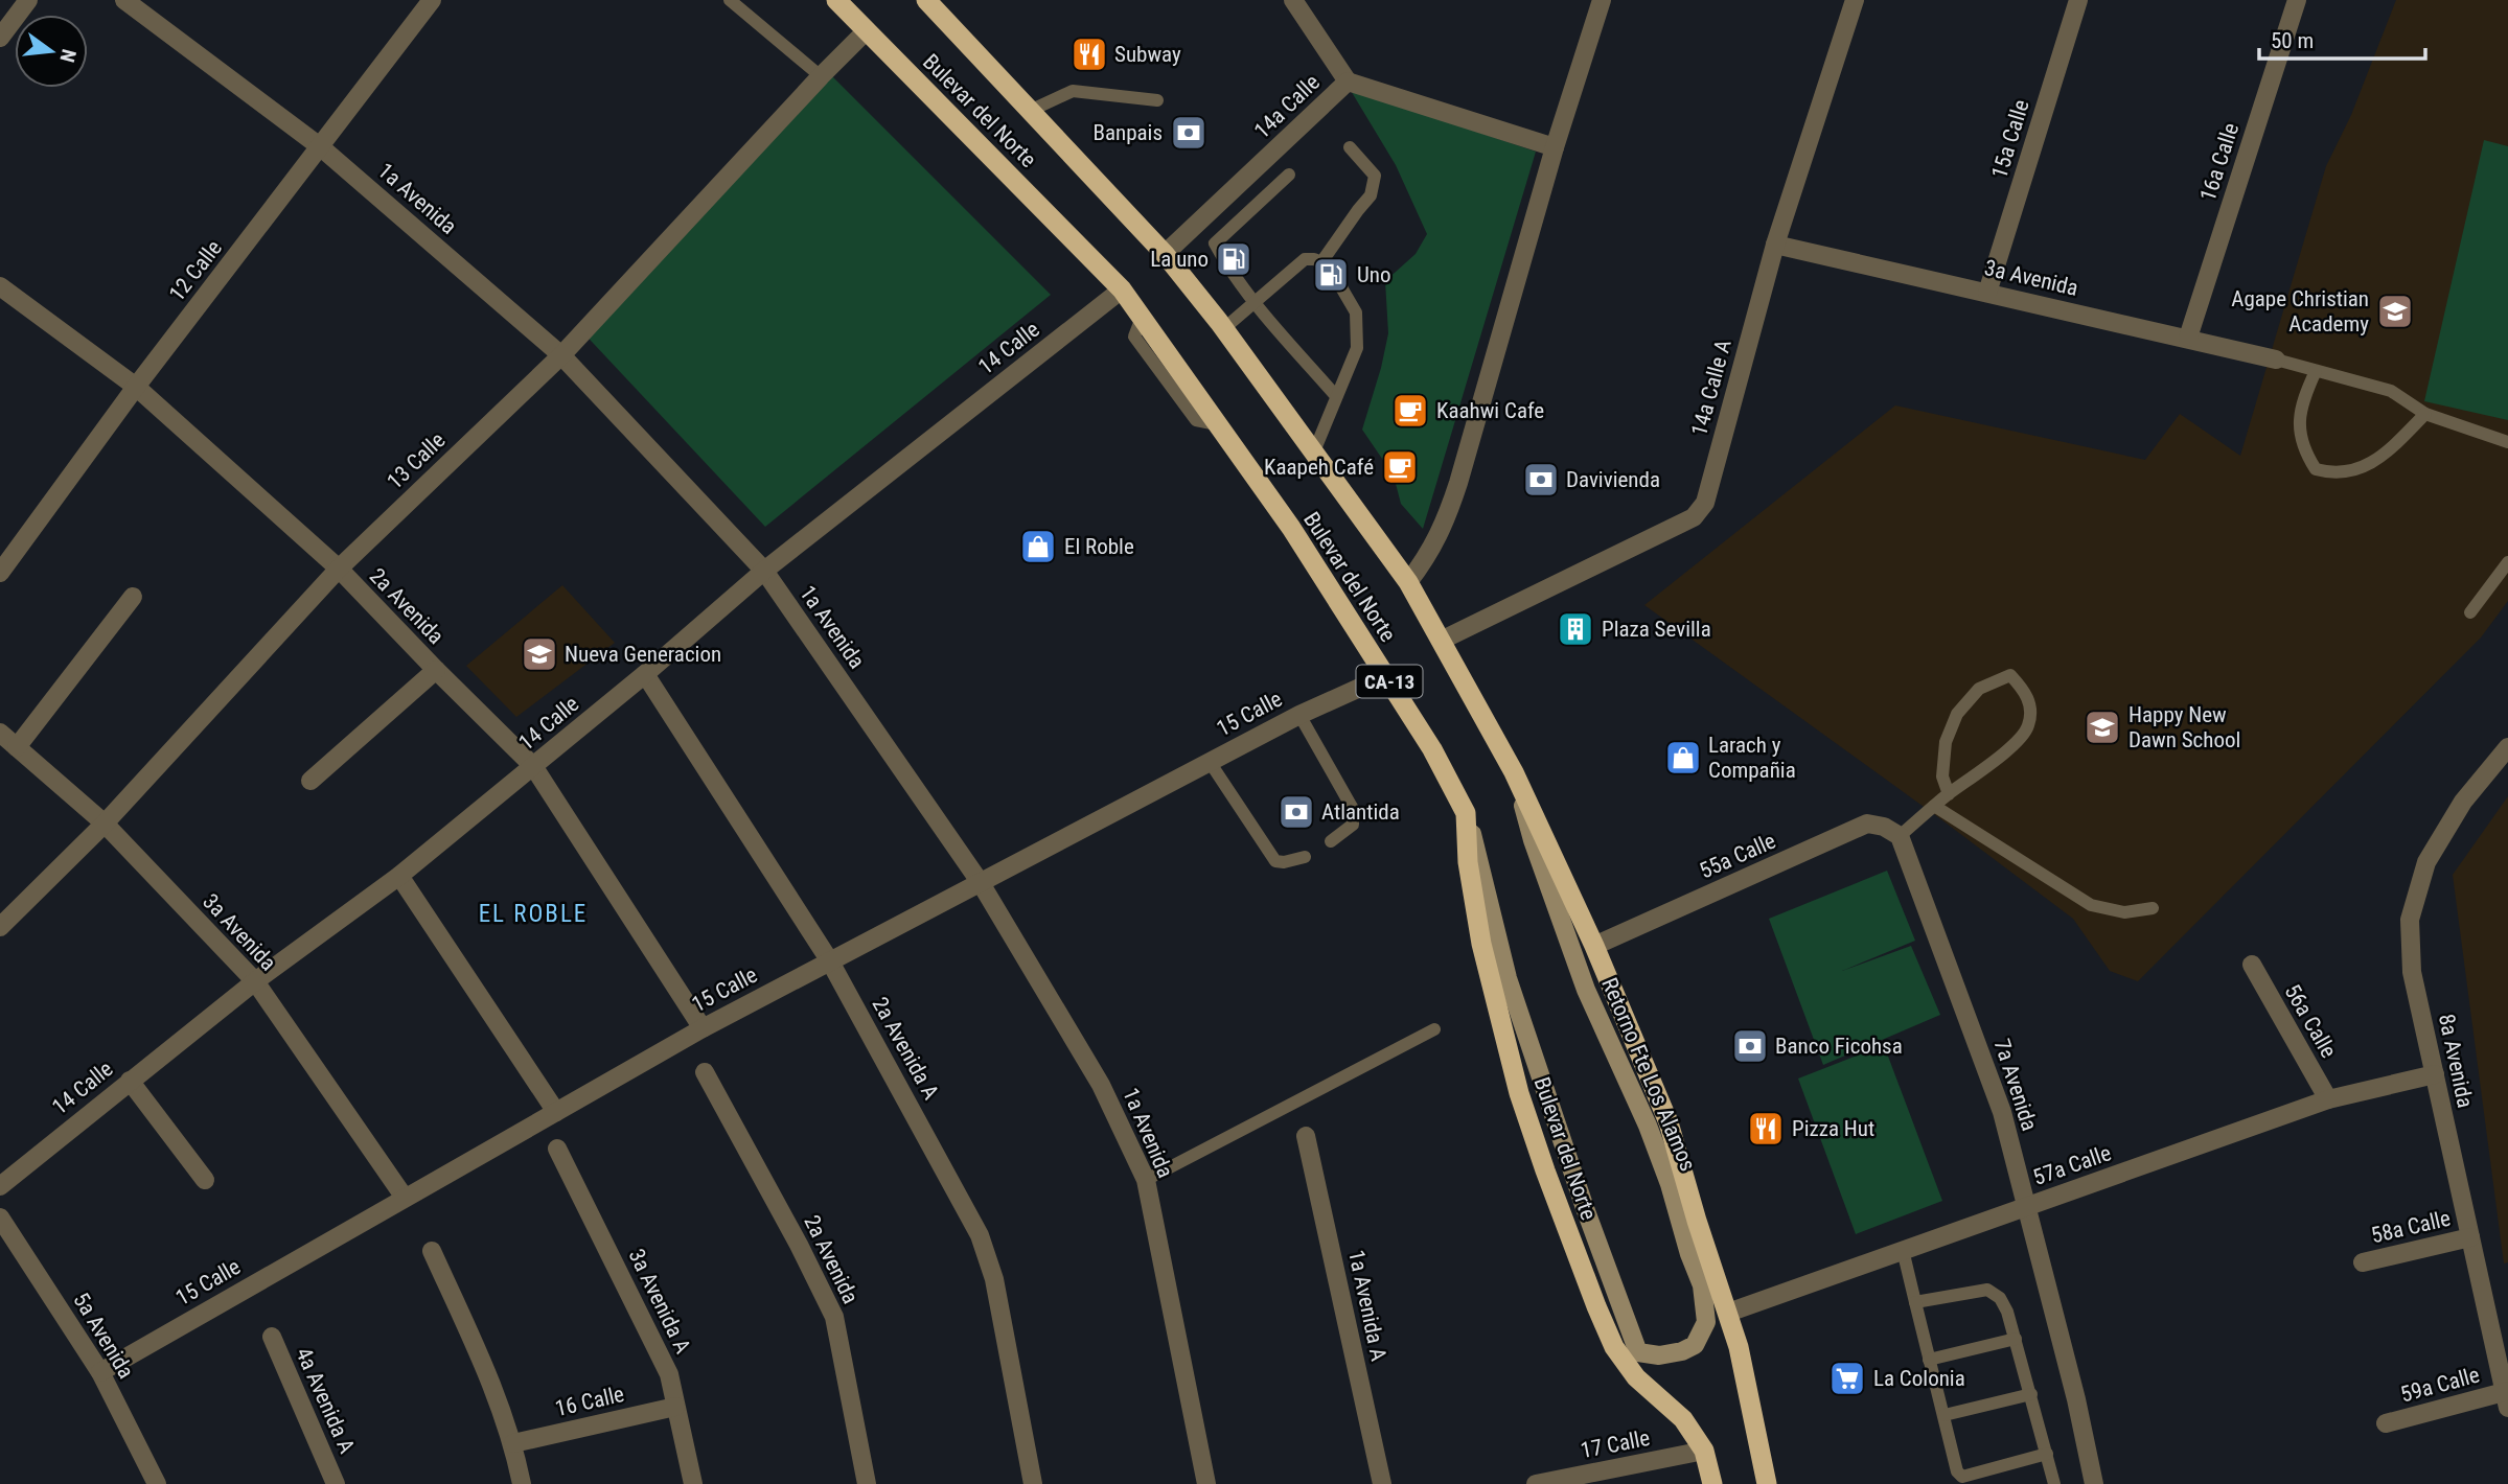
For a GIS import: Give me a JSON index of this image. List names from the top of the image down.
{
  "streets": {
    "highway": ["Bulevar del Norte", "CA-13"],
    "main road": ["Retorno Fte Los Alamos"],
    "street": [
      "14a Calle",
      "15a Calle",
      "16a Calle",
      "1a Avenida",
      "12 Calle",
      "3a Avenida",
      "14 Calle",
      "14a Calle A",
      "13 Calle",
      "2a Avenida",
      "15 Calle",
      "55a Calle",
      "56a Calle",
      "2a Avenida A",
      "8a Avenida",
      "7a Avenida",
      "57a Calle",
      "58a Calle",
      "3a Avenida A",
      "1a Avenida A",
      "5a Avenida",
      "59a Calle",
      "4a Avenida A",
      "16 Calle",
      "17 Calle"
    ]
  },
  "crossings": [
    ["14a Calle", "Bulevar del Norte"],
    ["Bulevar del Norte", "14 Calle"],
    ["Bulevar del Norte", "14a Calle A"],
    ["Bulevar del Norte", "13 Calle"],
    ["Bulevar del Norte", "15 Calle"],
    ["Bulevar del Norte", "55a Calle"],
    ["Bulevar del Norte", "Retorno Fte Los Alamos"],
    ["Bulevar del Norte", "57a Calle"],
    ["Bulevar del Norte", "17 Calle"],
    ["15a Calle", "3a Avenida"],
    ["16a Calle", "3a Avenida"],
    ["1a Avenida", "12 Calle"],
    ["1a Avenida", "14 Calle"],
    ["1a Avenida", "13 Calle"],
    ["1a Avenida", "15 Calle"],
    ["12 Calle", "2a Avenida"],
    ["3a Avenida", "14 Calle"],
    ["3a Avenida", "14a Calle A"],
    ["3a Avenida", "13 Calle"],
    ["3a Avenida", "15 Calle"],
    ["14 Calle", "2a Avenida"],
    ["14 Calle", "2a Avenida A"],
    ["13 Calle", "2a Avenida"],
    ["2a Avenida", "15 Calle"],
    ["15 Calle", "2a Avenida A"],
    ["15 Calle", "5a Avenida"],
    ["55a Calle", "7a Avenida"],
    ["56a Calle", "57a Calle"],
    ["8a Avenida", "57a Calle"],
    ["8a Avenida", "58a Calle"],
    ["8a Avenida", "59a Calle"],
    ["7a Avenida", "57a Calle"],
    ["3a Avenida A", "16 Calle"]
  ],
  "districts": ["EL ROBLE"],
  "places": {
    "restaurant": ["Subway", "Pizza Hut"],
    "bank": [
      "Banpais",
      "Davivienda",
      "Atlantida",
      "Banco Ficohsa"
    ],
    "fuel station": ["La uno", "Uno"],
    "school or university": ["Agape Christian Academy", "Nueva Generacion", "Happy New Dawn School"],
    "cafe": ["Kaahwi Cafe", "Kaapeh Café"],
    "shop": ["El Roble", "Larach y Compañia"],
    "building": ["Plaza Sevilla"],
    "supermarket": ["La Colonia"]
  },
  "scale_bar": "50 m",
  "north": "right"
}
